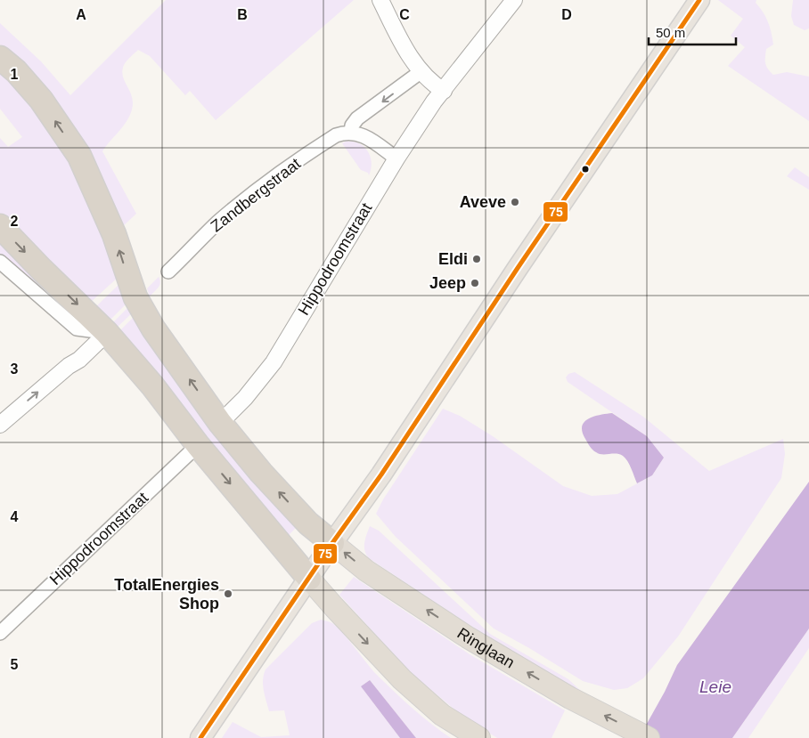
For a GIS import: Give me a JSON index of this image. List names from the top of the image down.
{
  "streets": {
    "highway": ["Ringlaan"],
    "street": ["Zandbergstraat", "Hippodroomstraat"]
  },
  "water": ["Leie"],
  "places": [
    "Aveve",
    "Eldi",
    "Jeep",
    "TotalEnergies Shop"
  ],
  "lines": ["transit line 75"],
  "scale_bar": "50 m",
  "grid": {
    "columns": [
      "A",
      "B",
      "C",
      "D"
    ],
    "rows": [
      "1",
      "2",
      "3",
      "4",
      "5"
    ]
  }
}
